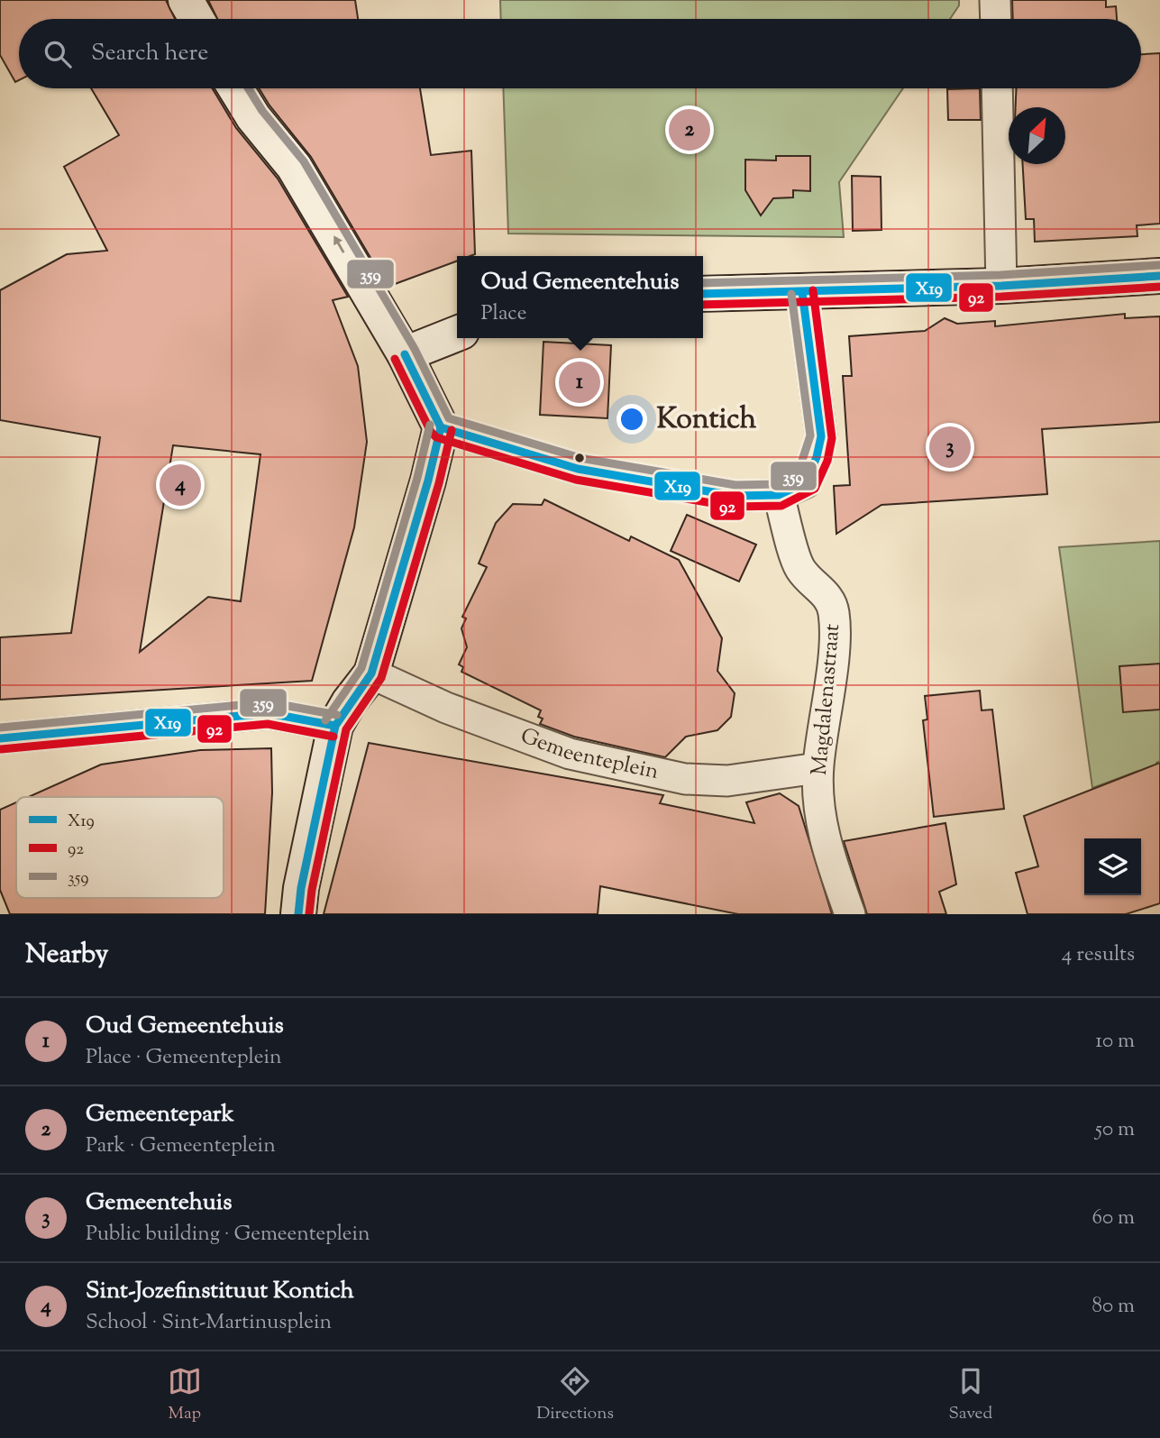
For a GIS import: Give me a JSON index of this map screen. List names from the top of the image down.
{
  "streets": {
    "street": ["Magdalenastraat", "Gemeenteplein"]
  },
  "crossings": [
    ["Magdalenastraat", "Gemeenteplein"]
  ],
  "districts": ["Kontich"],
  "lines": ["transit line 359", "transit line X19", "transit line 92"],
  "legend": ["X19", "92", "359"],
  "north": "top right",
  "page": {
    "search": "Search here",
    "pins": [
      "2",
      "1",
      "3",
      "4"
    ],
    "popup": ["Oud Gemeentehuis", "Place"],
    "heading": ["Nearby", "4 results"],
    "list": [
      {
        "mark": "1",
        "name": "Oud Gemeentehuis",
        "note": "Place · Gemeenteplein",
        "value": "10 m"
      },
      {
        "mark": "2",
        "name": "Gemeentepark",
        "note": "Park · Gemeenteplein",
        "value": "50 m"
      },
      {
        "mark": "3",
        "name": "Gemeentehuis",
        "note": "Public building · Gemeenteplein",
        "value": "60 m"
      },
      {
        "mark": "4",
        "name": "Sint-Jozefinstituut Kontich",
        "note": "School · Sint-Martinusplein",
        "value": "80 m"
      }
    ],
    "nav": ["Map", "Directions", "Saved"]
  }
}
